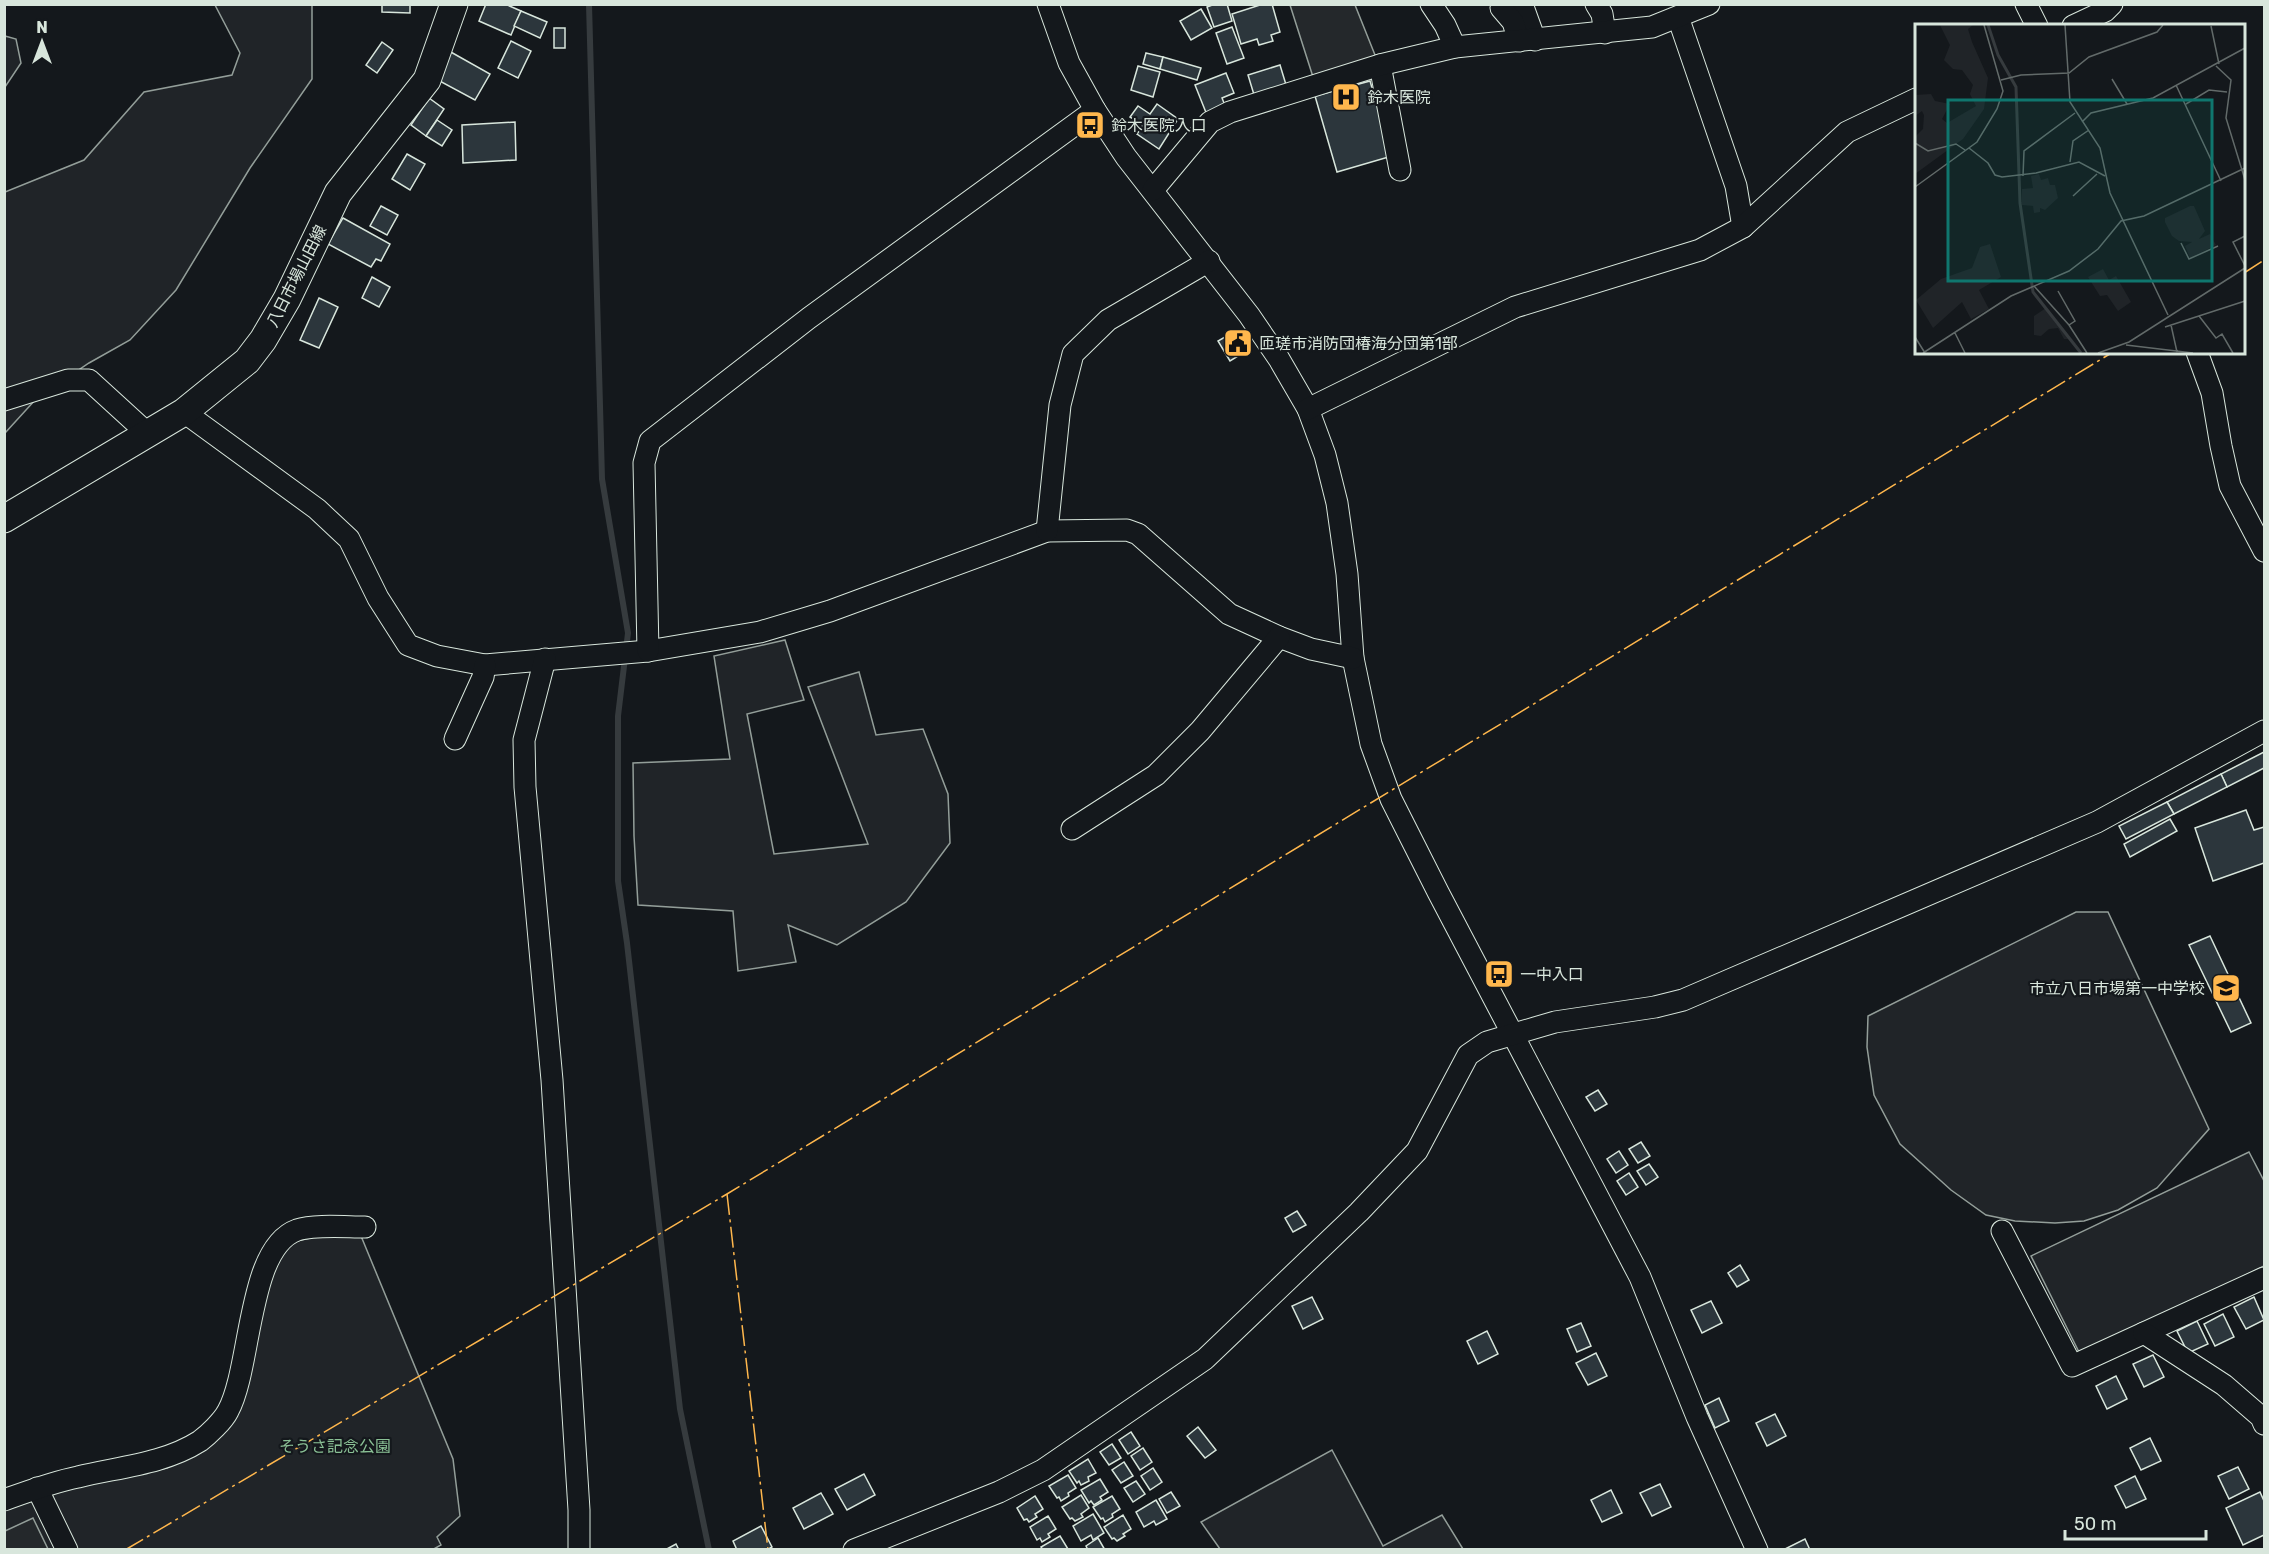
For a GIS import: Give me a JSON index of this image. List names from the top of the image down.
{
  "streets": {
    "main road": ["八日市場山田線"]
  },
  "parks": ["そうさ記念公園"],
  "places": {
    "hospital": ["鈴木医院"],
    "bus stop": ["鈴木医院入口", "一中入口"],
    "public building": ["匝瑳市消防団椿海分団第1部"],
    "school or university": ["市立八日市場第一中学校"]
  },
  "scale_bar": "50 m",
  "north": "top"
}
